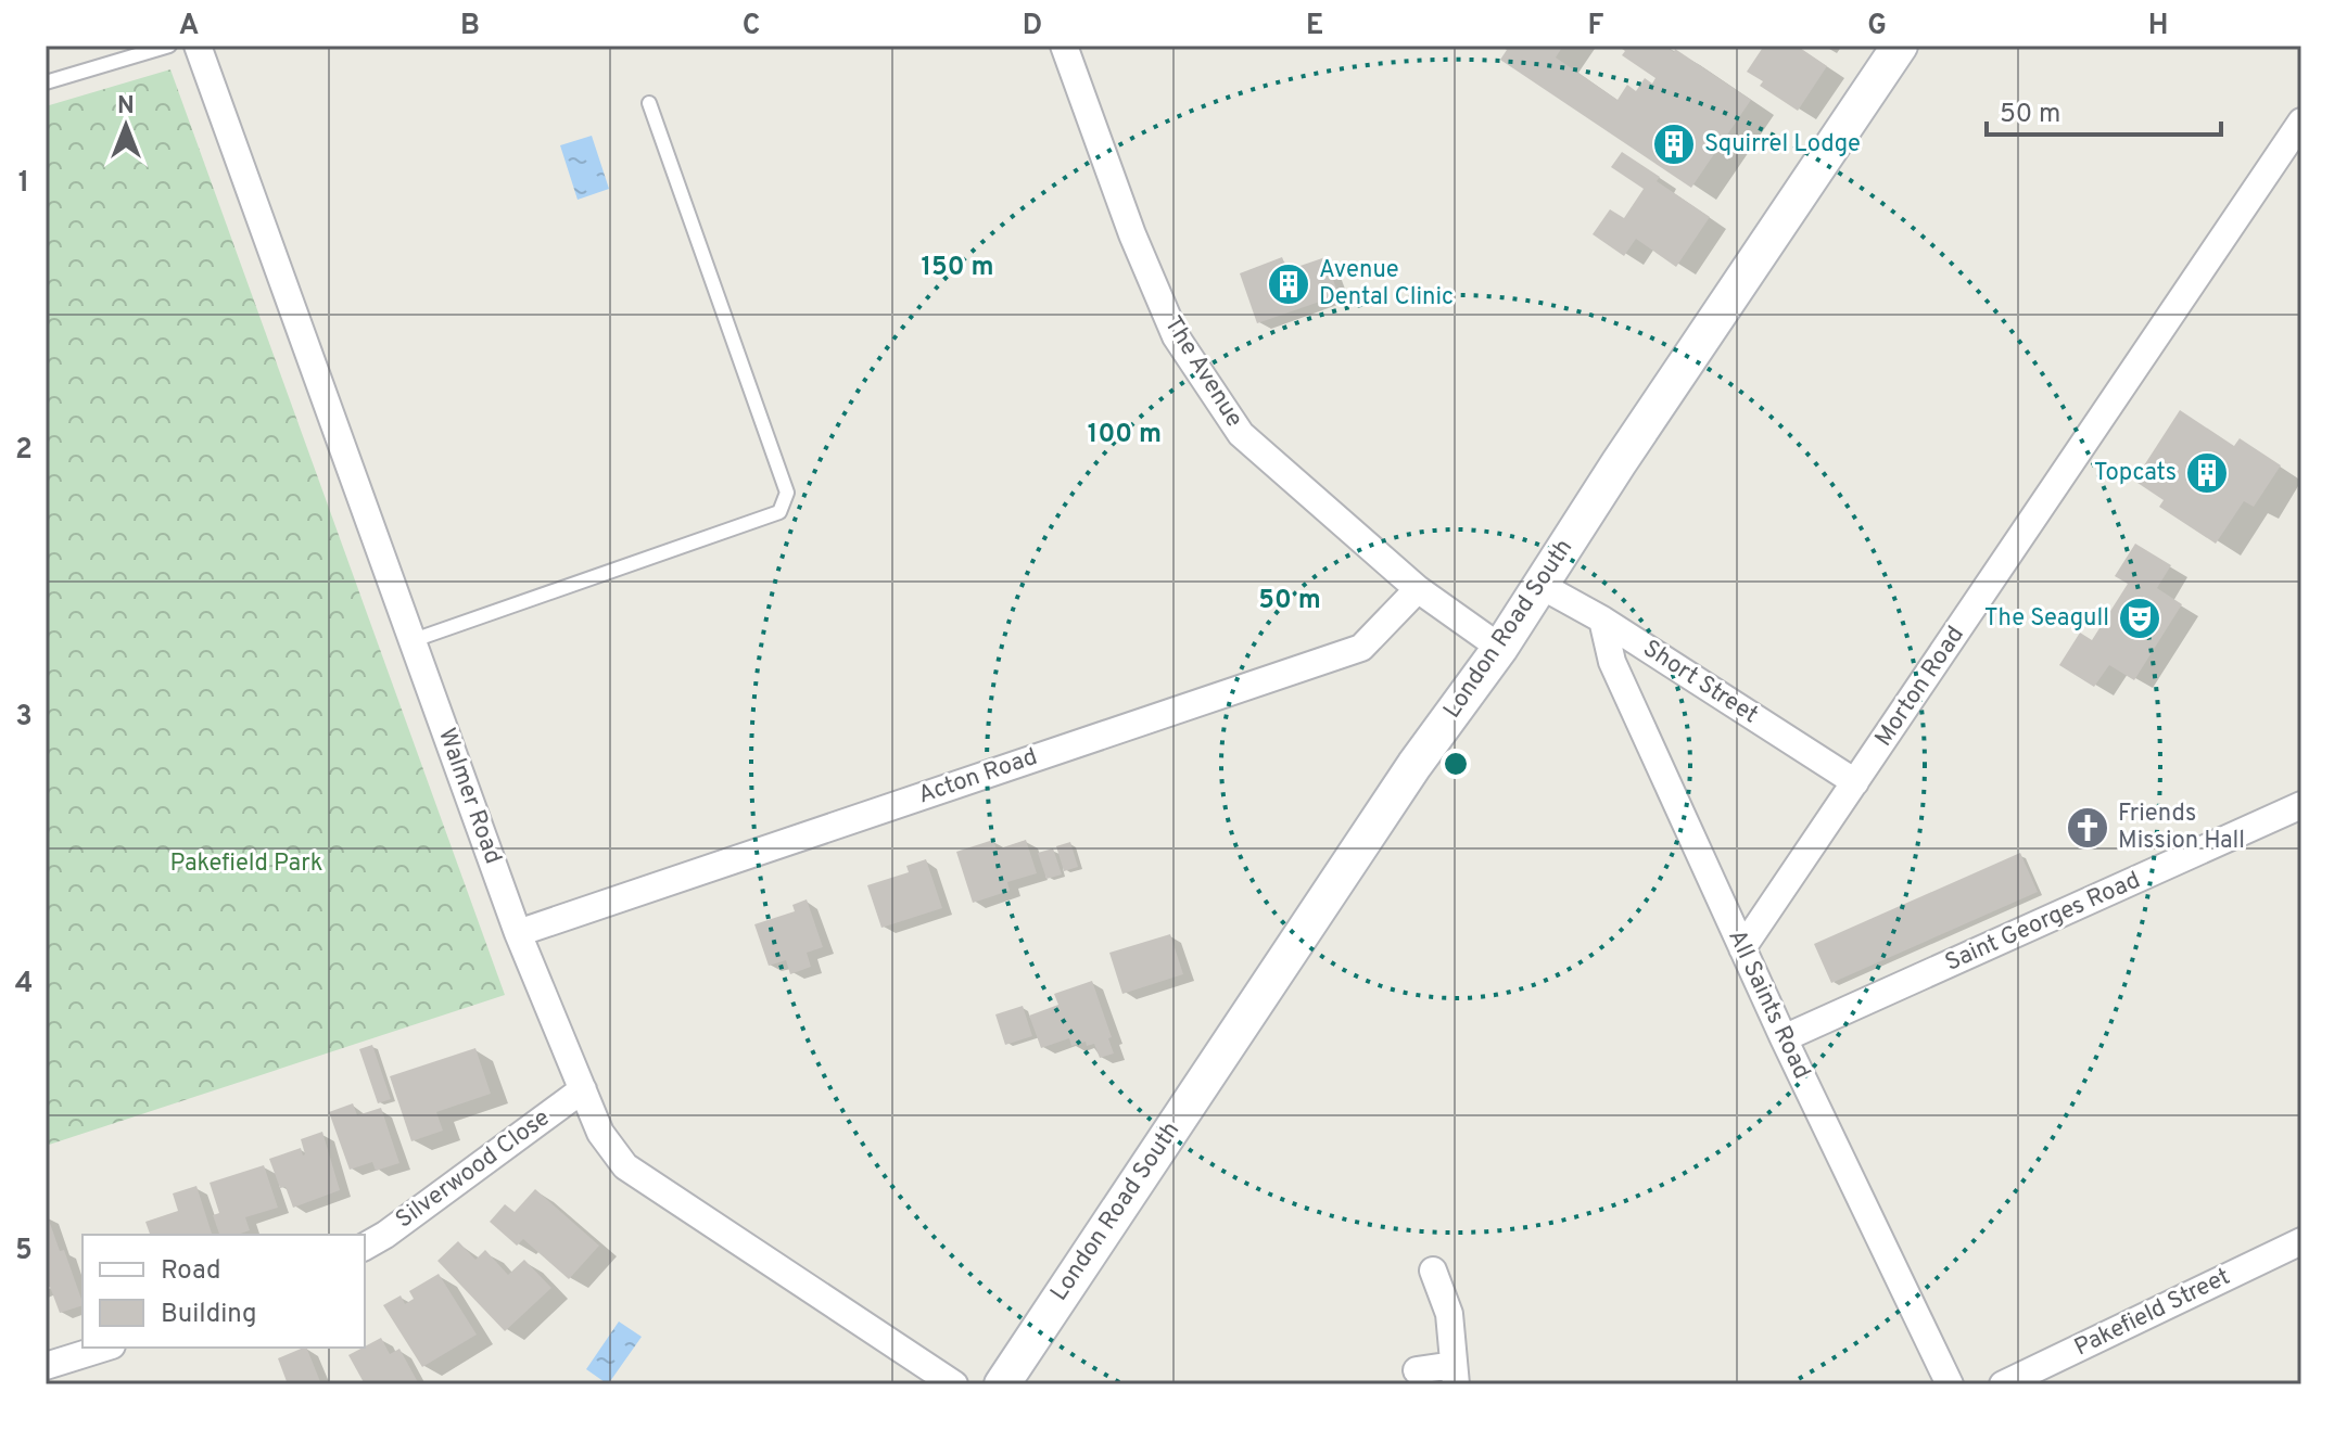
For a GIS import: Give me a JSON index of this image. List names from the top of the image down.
{
  "streets": {
    "main road": ["London Road South"],
    "street": [
      "The Avenue",
      "Short Street",
      "Morton Road",
      "Acton Road",
      "Walmer Road",
      "Saint Georges Road",
      "All Saints Road",
      "Silverwood Close",
      "Pakefield Street"
    ]
  },
  "crossings": [
    ["The Avenue", "London Road South"],
    ["The Avenue", "Acton Road"],
    ["London Road South", "Short Street"],
    ["Short Street", "Morton Road"],
    ["Short Street", "All Saints Road"],
    ["Morton Road", "All Saints Road"],
    ["Acton Road", "Walmer Road"],
    ["Walmer Road", "Silverwood Close"],
    ["Saint Georges Road", "All Saints Road"]
  ],
  "parks": ["Pakefield Park"],
  "places": {
    "building": ["Squirrel Lodge", "Avenue Dental Clinic", "Topcats"],
    "theatre": ["The Seagull"],
    "church": ["Friends Mission Hall"]
  },
  "legend": ["Road", "Building"],
  "scale_bar": "50 m",
  "north": "top",
  "grid": {
    "columns": [
      "A",
      "B",
      "C",
      "D",
      "E",
      "F",
      "G",
      "H"
    ],
    "rows": [
      "1",
      "2",
      "3",
      "4",
      "5"
    ]
  },
  "rings": ["150 m", "100 m", "50 m"]
}
